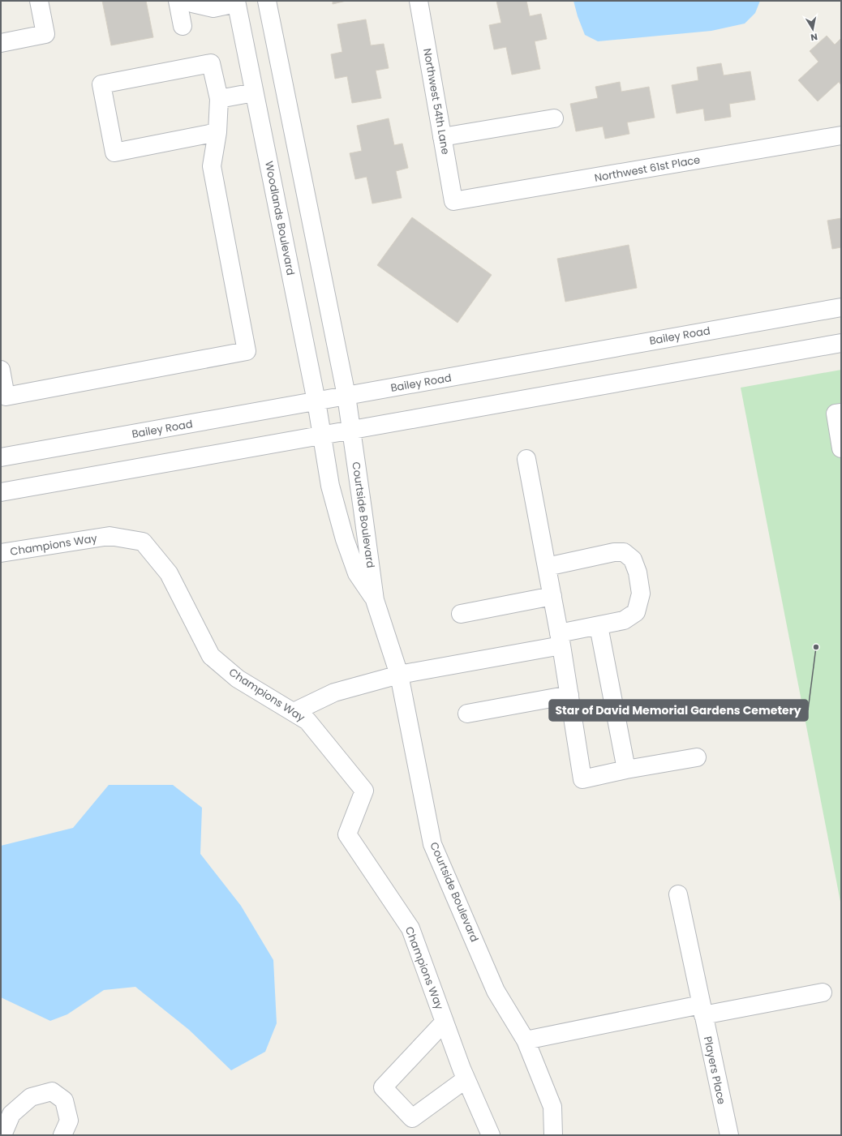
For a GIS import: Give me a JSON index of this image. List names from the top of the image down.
{
  "streets": {
    "street": [
      "Northwest 54th Lane",
      "Northwest 61st Place",
      "Woodlands Boulevard",
      "Bailey Road",
      "Courtside Boulevard",
      "Champions Way",
      "Players Place"
    ]
  },
  "crossings": [
    ["Northwest 54th Lane", "Northwest 61st Place"],
    ["Woodlands Boulevard", "Bailey Road"],
    ["Woodlands Boulevard", "Courtside Boulevard"]
  ],
  "places": ["Star of David Memorial Gardens Cemetery"],
  "north": "bottom"
}
